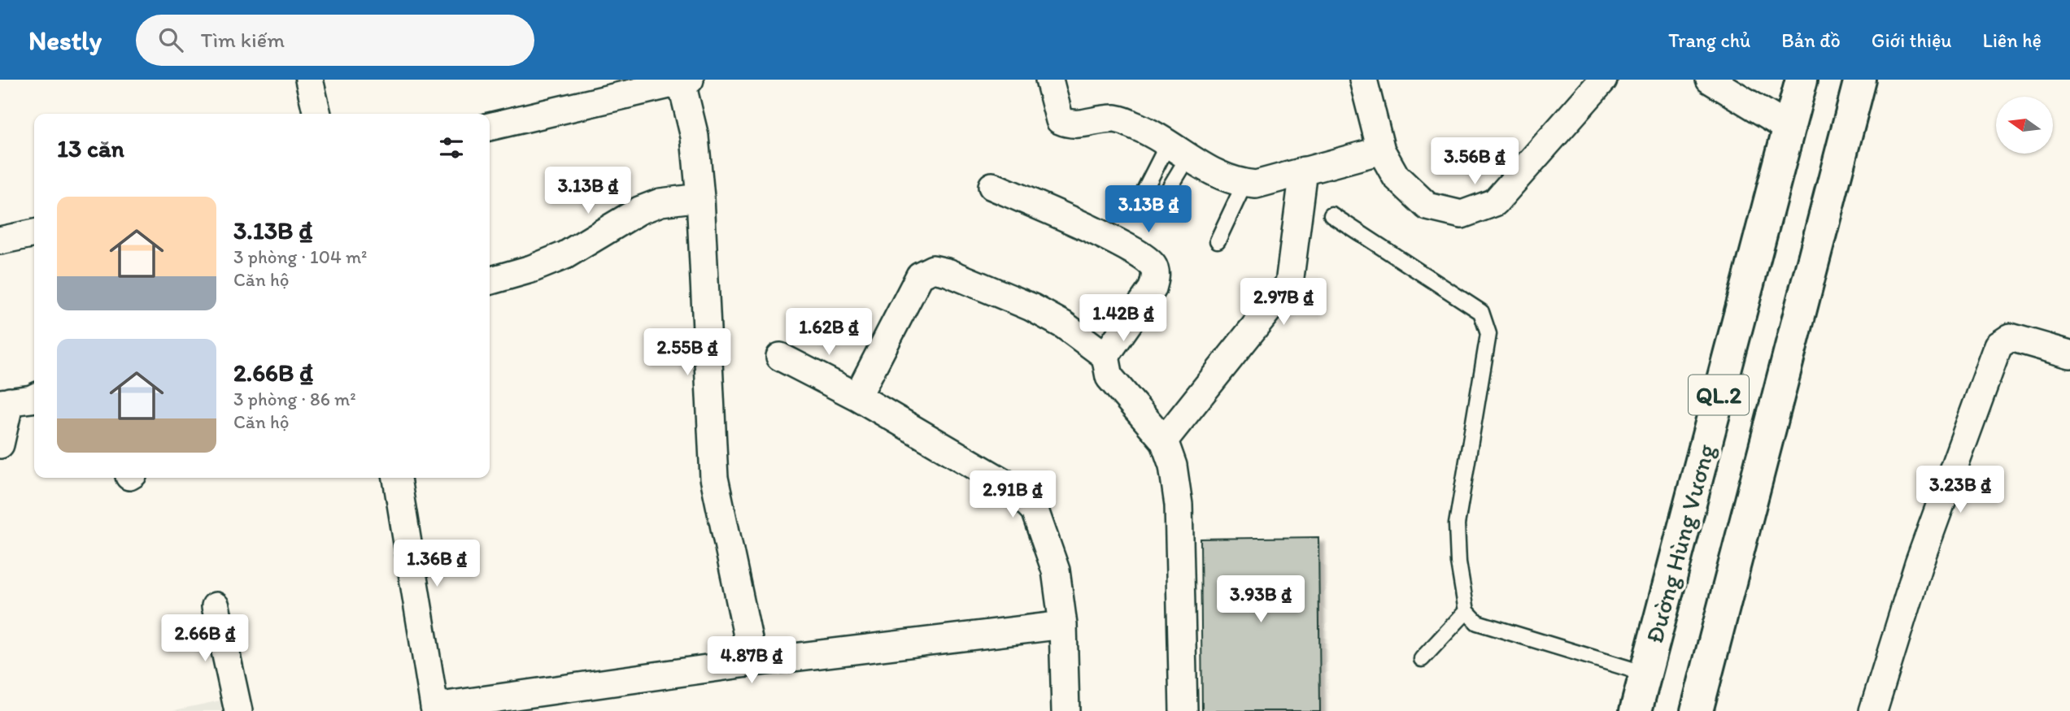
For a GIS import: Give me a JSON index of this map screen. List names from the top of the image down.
{
  "streets": {
    "main road": ["QL.2", "Đường Hùng Vương"]
  },
  "north": "left",
  "page": {
    "header": "Nestly",
    "search": "Tìm kiếm",
    "nav": [
      "Trang chủ",
      "Bản đồ",
      "Giới thiệu",
      "Liên hệ"
    ],
    "heading": "13 căn",
    "price": [
      "3.56B ₫",
      "3.13B ₫",
      "3.13B ₫",
      "2.97B ₫",
      "1.42B ₫",
      "1.62B ₫",
      "2.55B ₫",
      "3.23B ₫",
      "2.91B ₫",
      "1.36B ₫",
      "3.93B ₫",
      "2.66B ₫",
      "4.87B ₫"
    ],
    "list": [
      {
        "name": "3.13B ₫",
        "note": "3 phòng · 104 m² · Căn hộ"
      },
      {
        "name": "2.66B ₫",
        "note": "3 phòng · 86 m² · Căn hộ"
      }
    ]
  }
}
